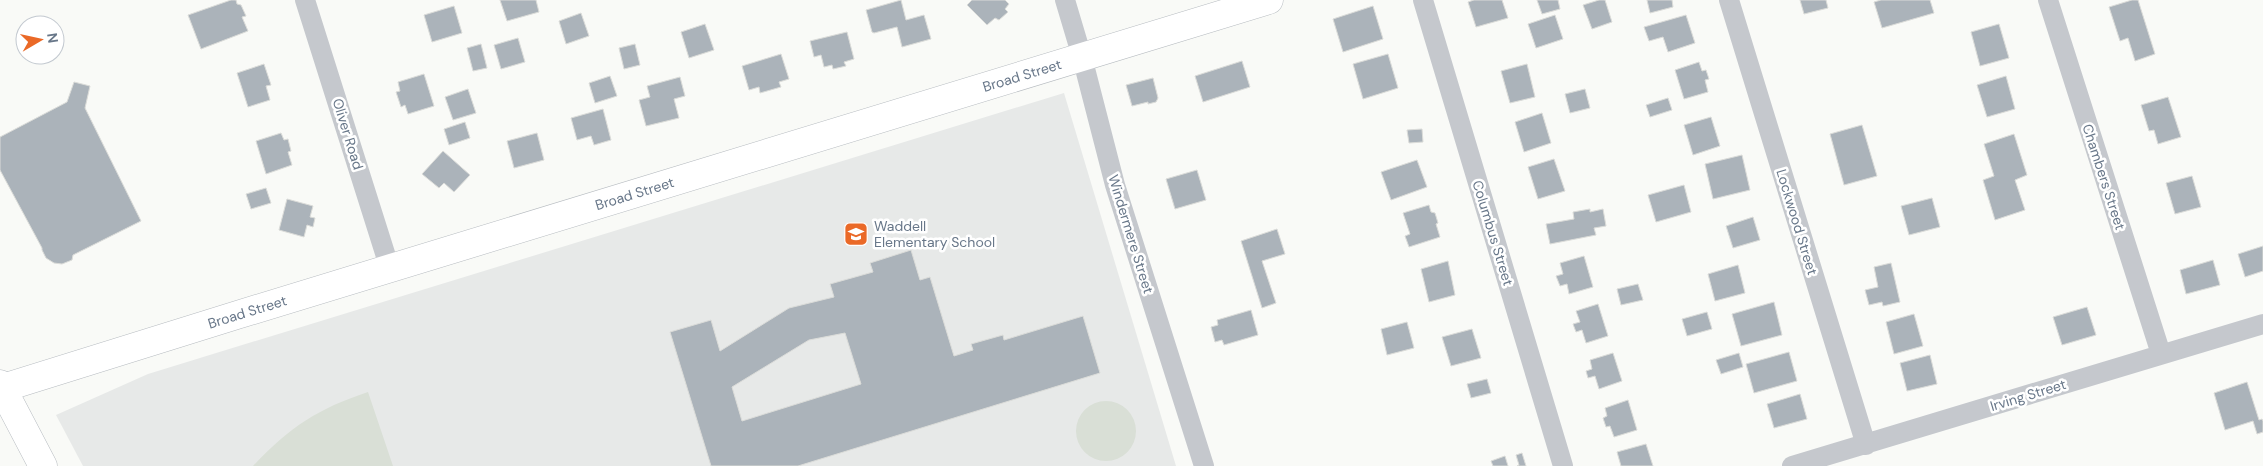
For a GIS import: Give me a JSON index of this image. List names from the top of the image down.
{
  "streets": {
    "street": [
      "Broad Street",
      "Oliver Road",
      "Chambers Street",
      "Lockwood Street",
      "Columbus Street",
      "Windermere Street",
      "Irving Street"
    ]
  },
  "crossings": [
    ["Broad Street", "Oliver Road"],
    ["Broad Street", "Windermere Street"],
    ["Chambers Street", "Irving Street"],
    ["Lockwood Street", "Irving Street"]
  ],
  "places": {
    "school or university": ["Waddell Elementary School"]
  },
  "north": "right"
}
